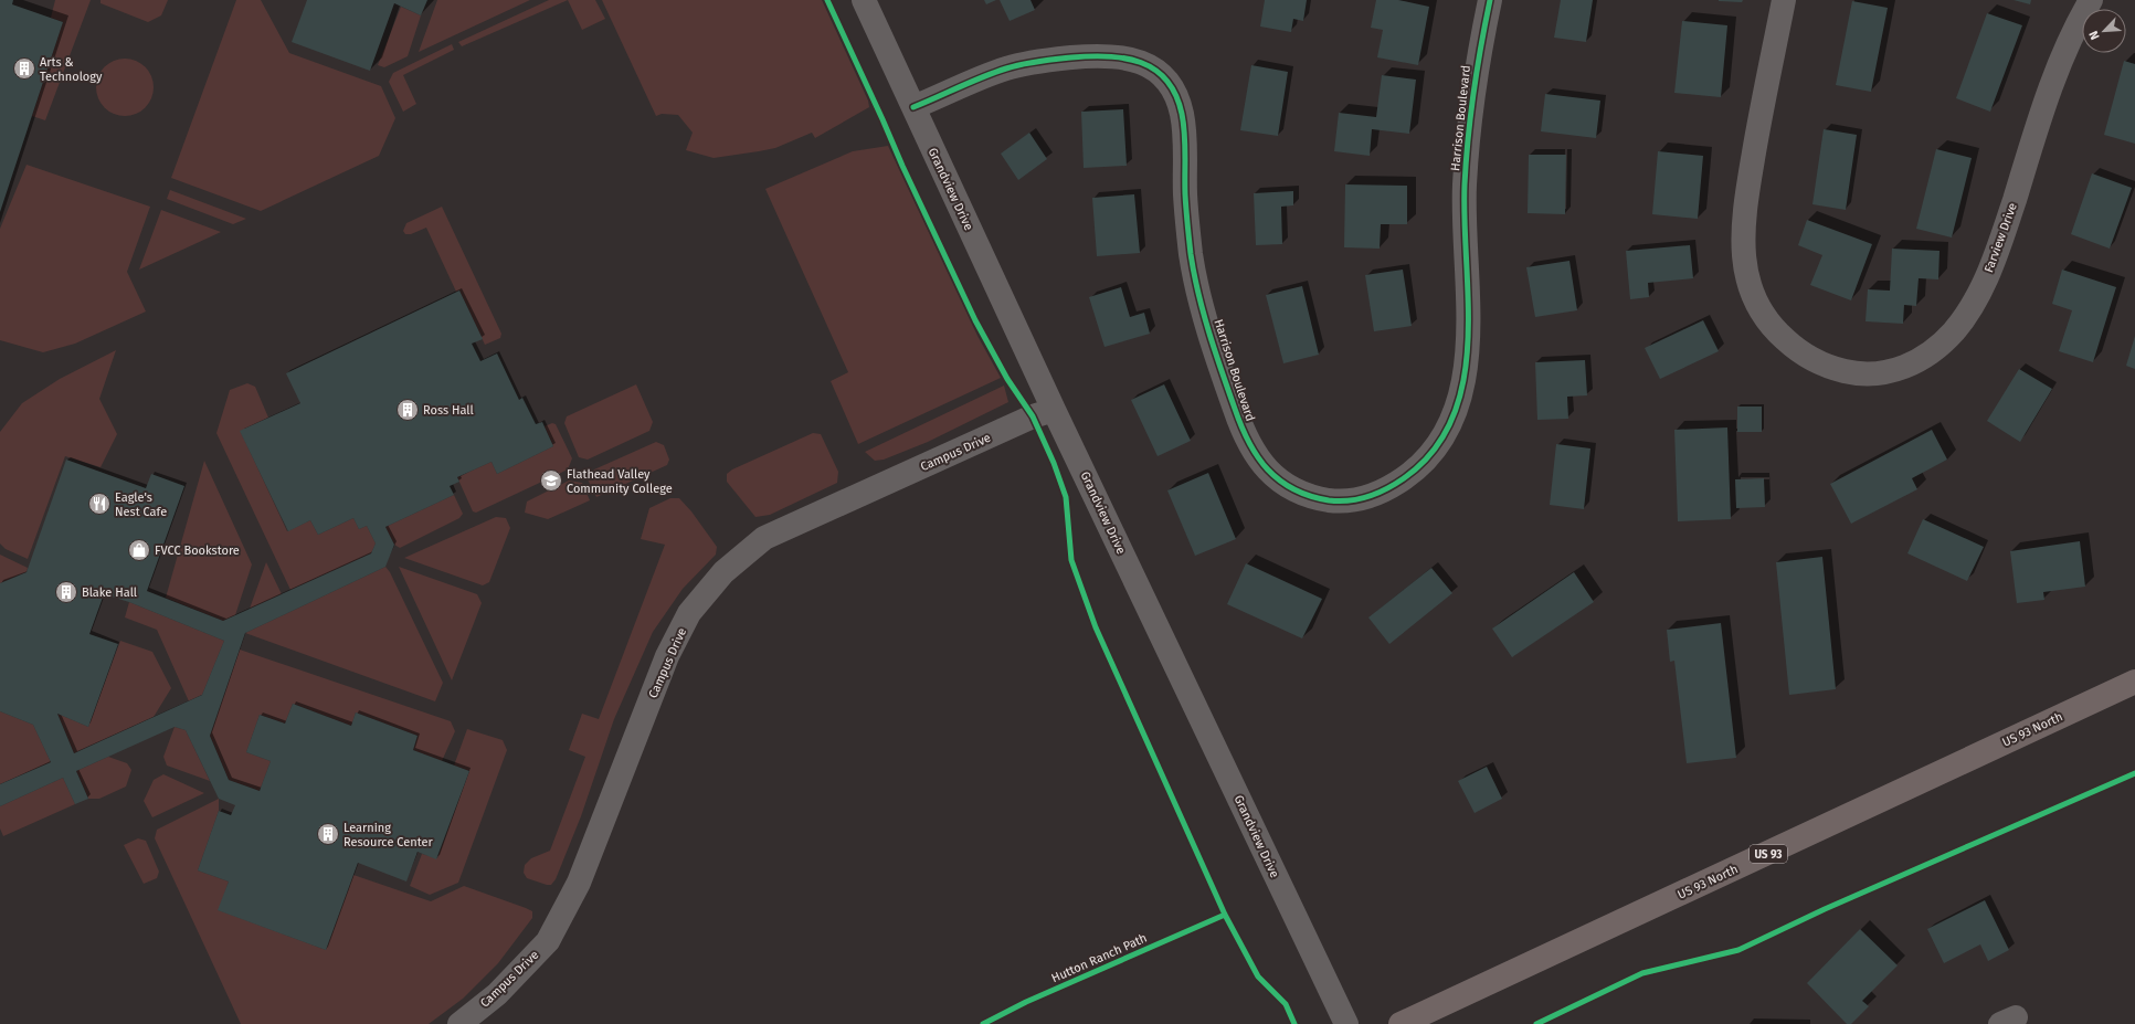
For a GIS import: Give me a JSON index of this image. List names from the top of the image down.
{
  "streets": {
    "main road": ["US 93 North", "US 93"],
    "street": [
      "Harrison Boulevard",
      "Grandview Drive",
      "Farview Drive",
      "Campus Drive"
    ],
    "cycle path": ["Hutton Ranch Path"]
  },
  "crossings": [
    ["Harrison Boulevard", "Grandview Drive"],
    ["Grandview Drive", "Campus Drive"]
  ],
  "places": {
    "building": [
      "Arts & Technology",
      "Ross Hall",
      "Blake Hall",
      "Learning Resource Center"
    ],
    "school or university": ["Flathead Valley Community College"],
    "restaurant": ["Eagle's Nest Cafe"],
    "shop": ["FVCC Bookstore"]
  },
  "north": "bottom left"
}
